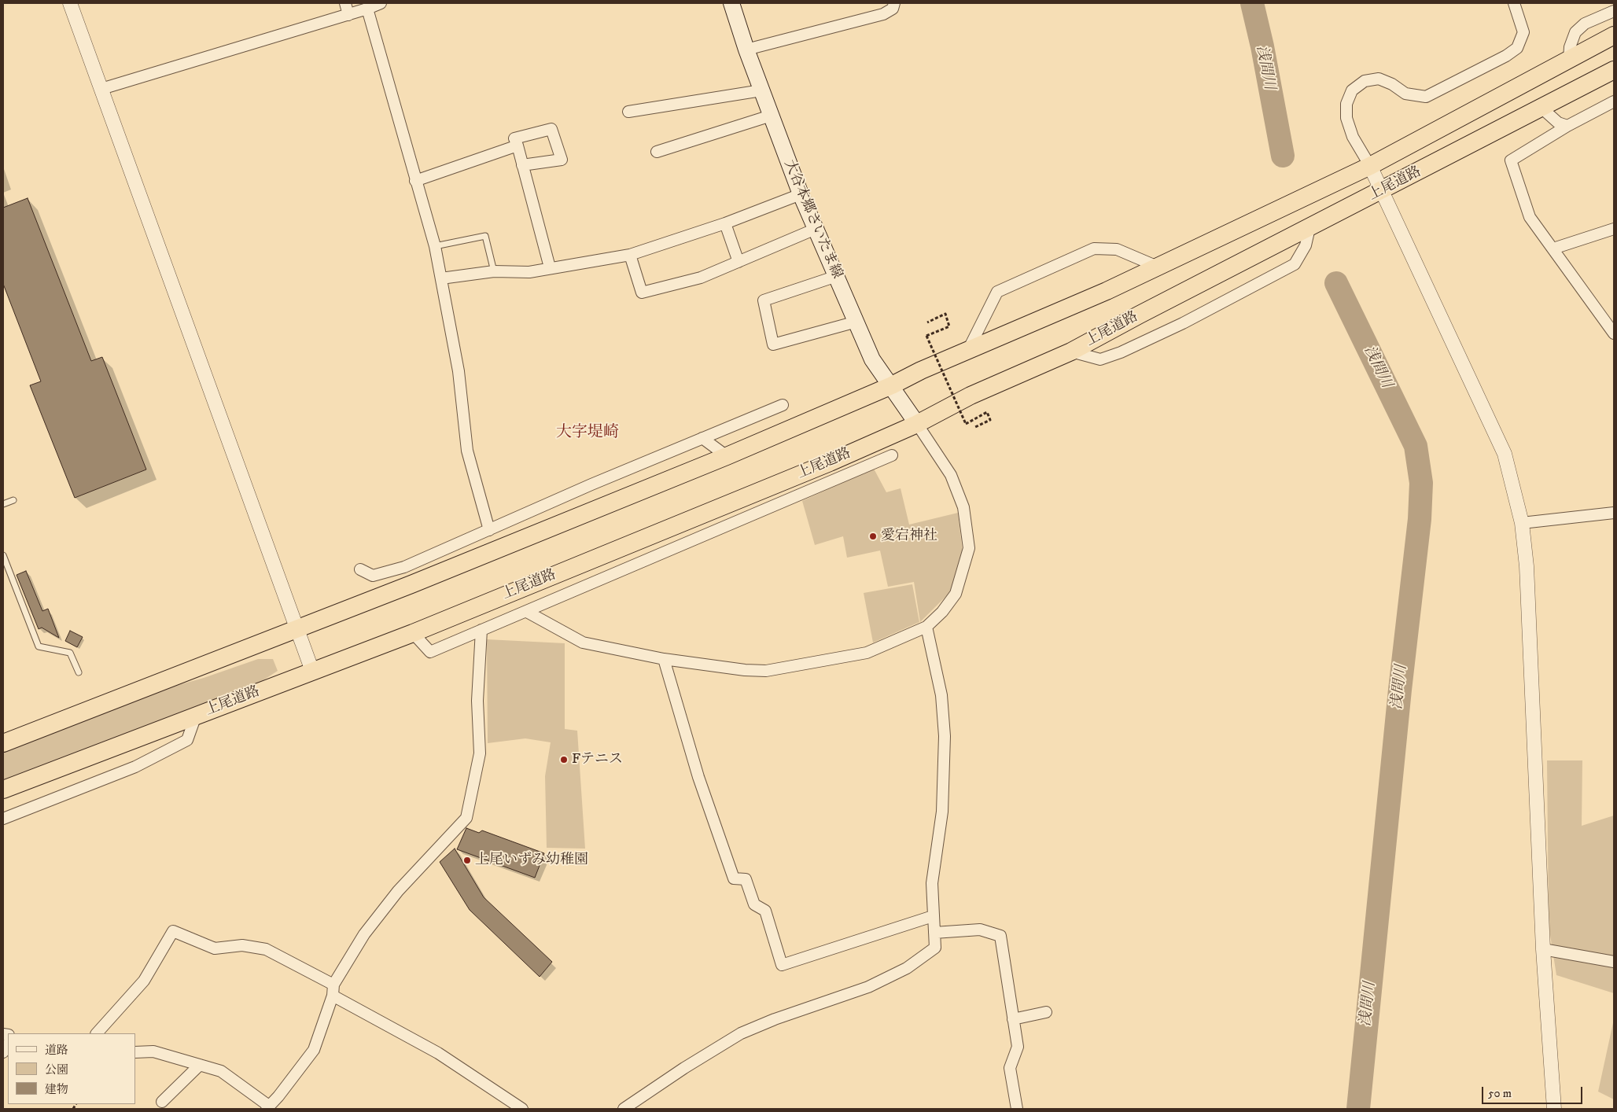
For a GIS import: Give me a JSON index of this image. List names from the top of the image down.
{
  "streets": {
    "highway": ["上尾道路"],
    "main road": ["大谷本郷さいたま線"]
  },
  "crossings": [
    ["上尾道路", "大谷本郷さいたま線"]
  ],
  "districts": ["大字堤崎"],
  "water": ["浅間川"],
  "places": ["愛宕神社", "Fテニス", "上尾いずみ幼稚園"],
  "legend": ["道路", "公園", "建物"],
  "scale_bar": "50 m"
}
